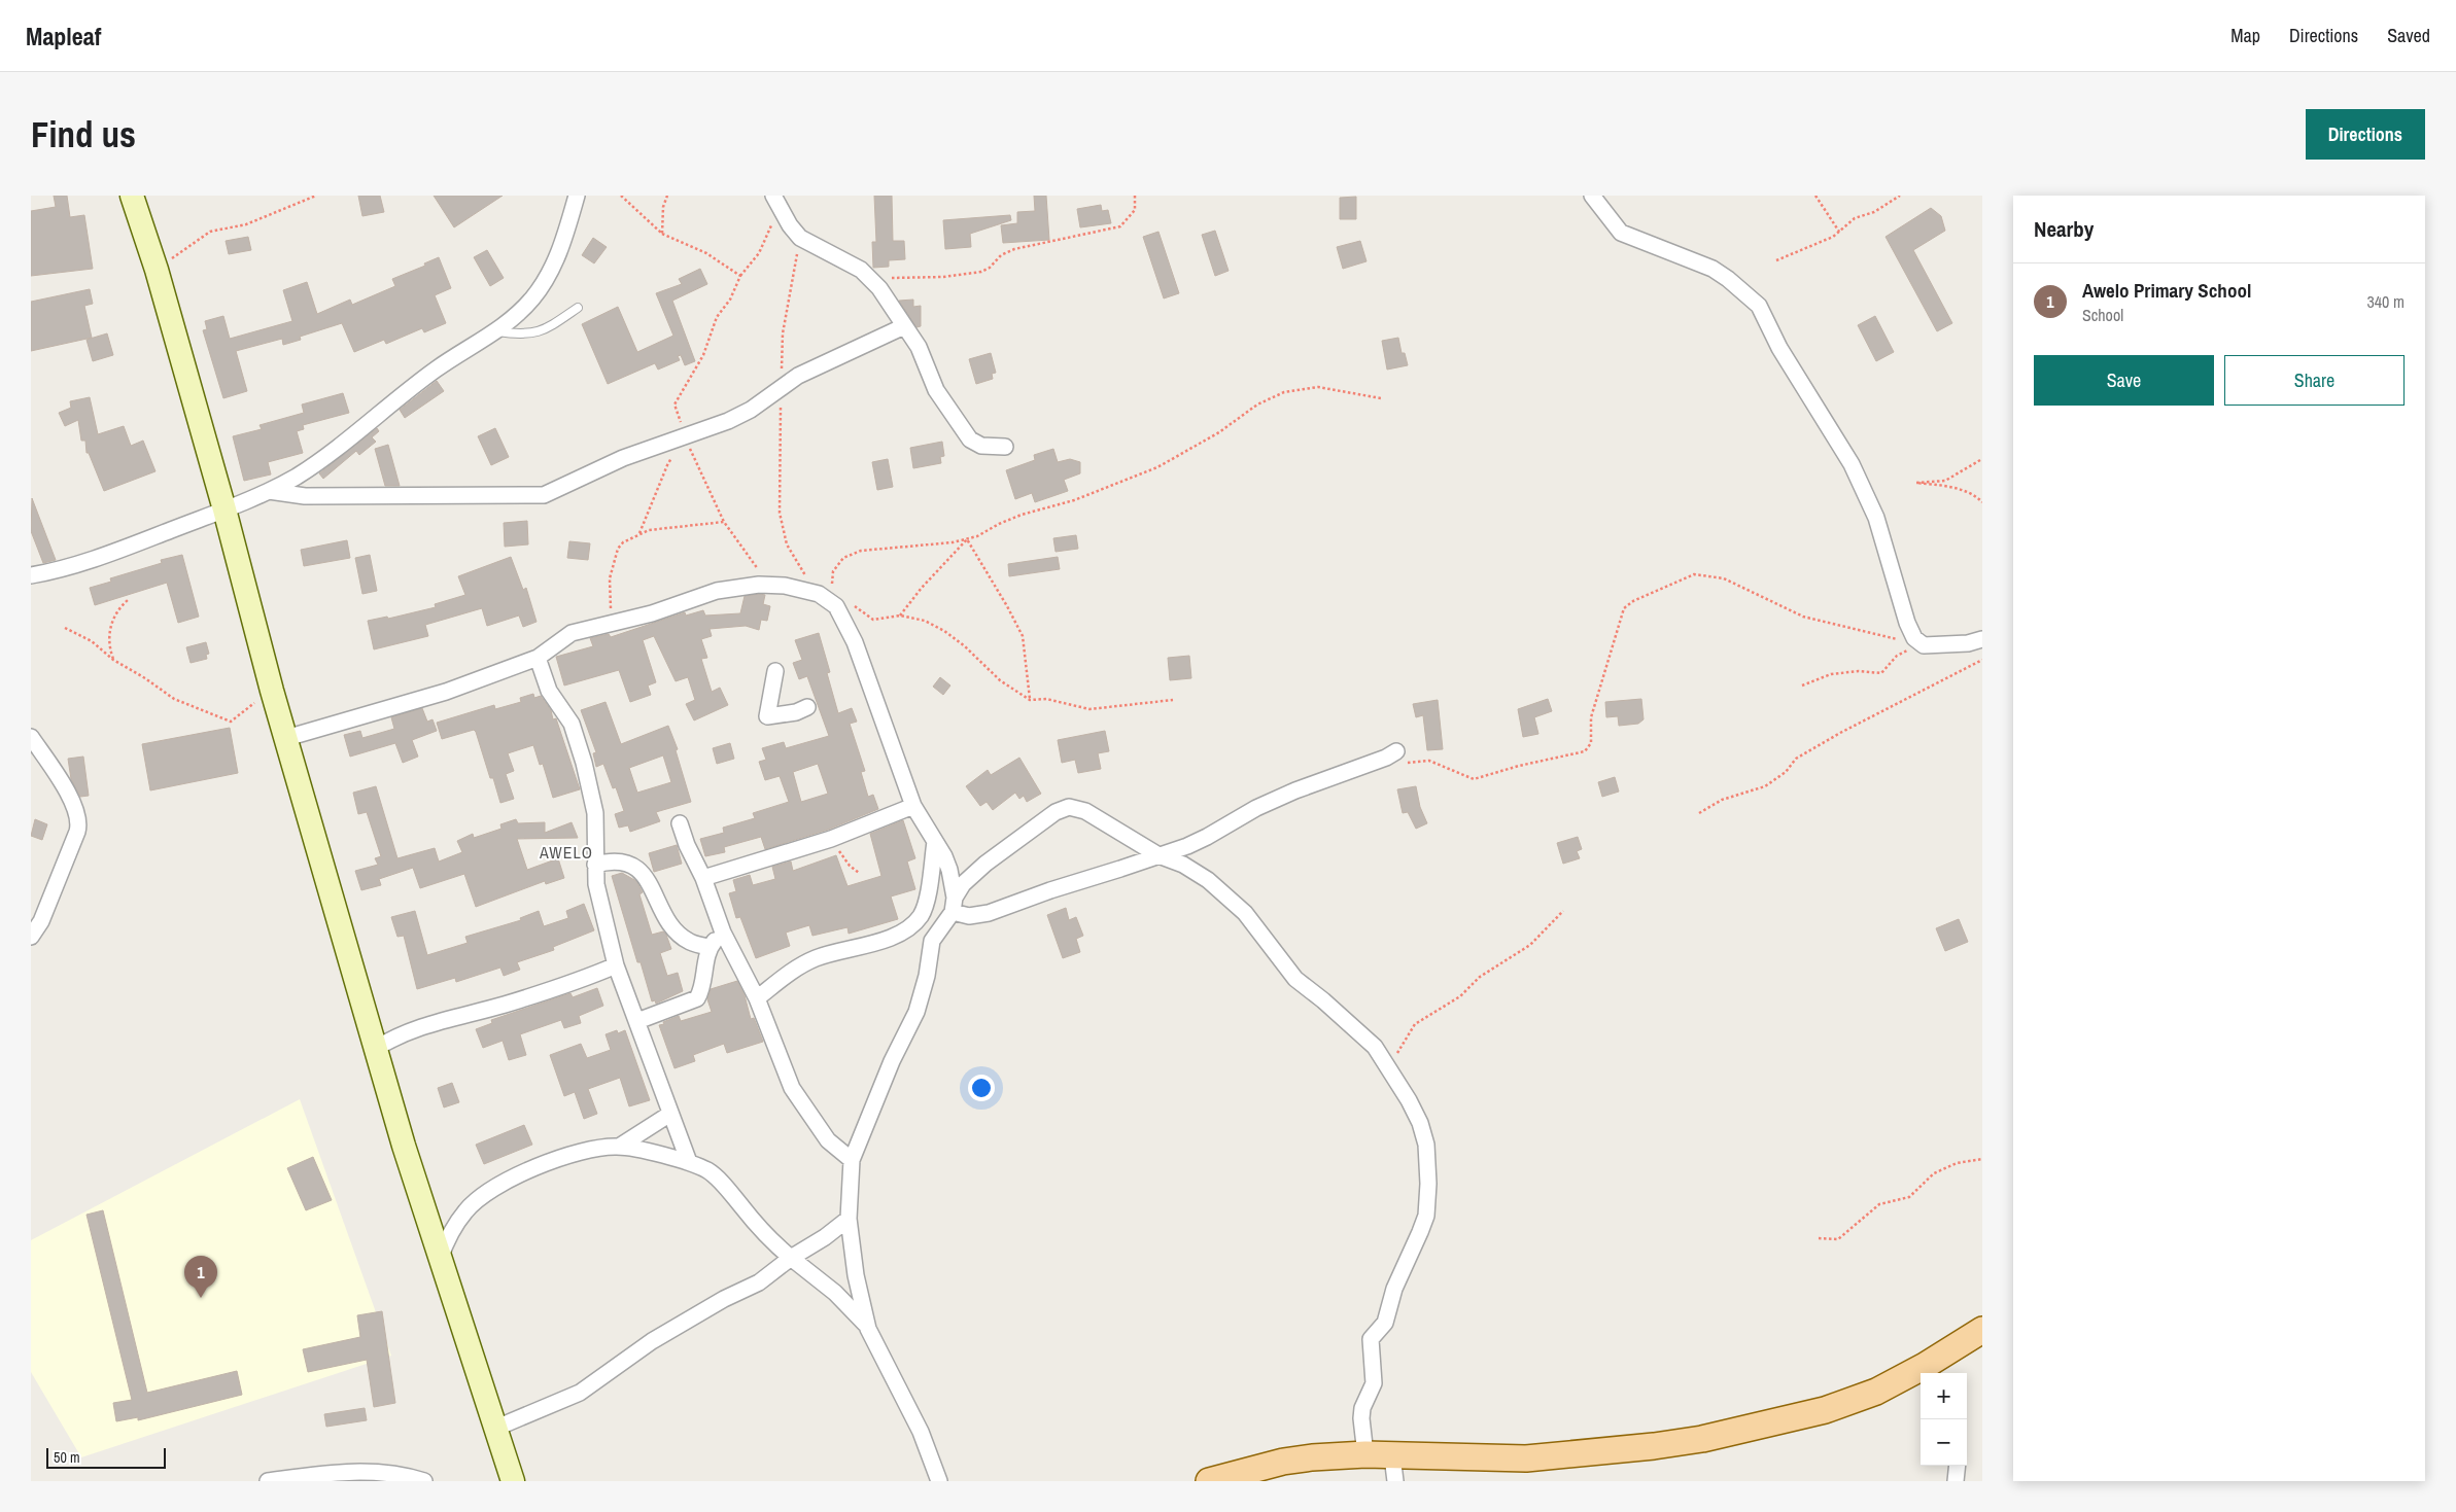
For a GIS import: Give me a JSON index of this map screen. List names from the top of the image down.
{
  "districts": ["AWELO"],
  "scale_bar": "50 m",
  "page": {
    "header": "Mapleaf",
    "nav": ["Map", "Directions", "Saved"],
    "buttons": [
      "Directions",
      ["Save", "Share"]
    ],
    "title": "Find us",
    "heading": "Nearby",
    "list": [
      {
        "mark": "1",
        "name": "Awelo Primary School",
        "note": "School",
        "value": "340 m"
      }
    ],
    "pins": "1",
    "map_buttons": ["+", "−"],
    "scale": "50 m"
  }
}
